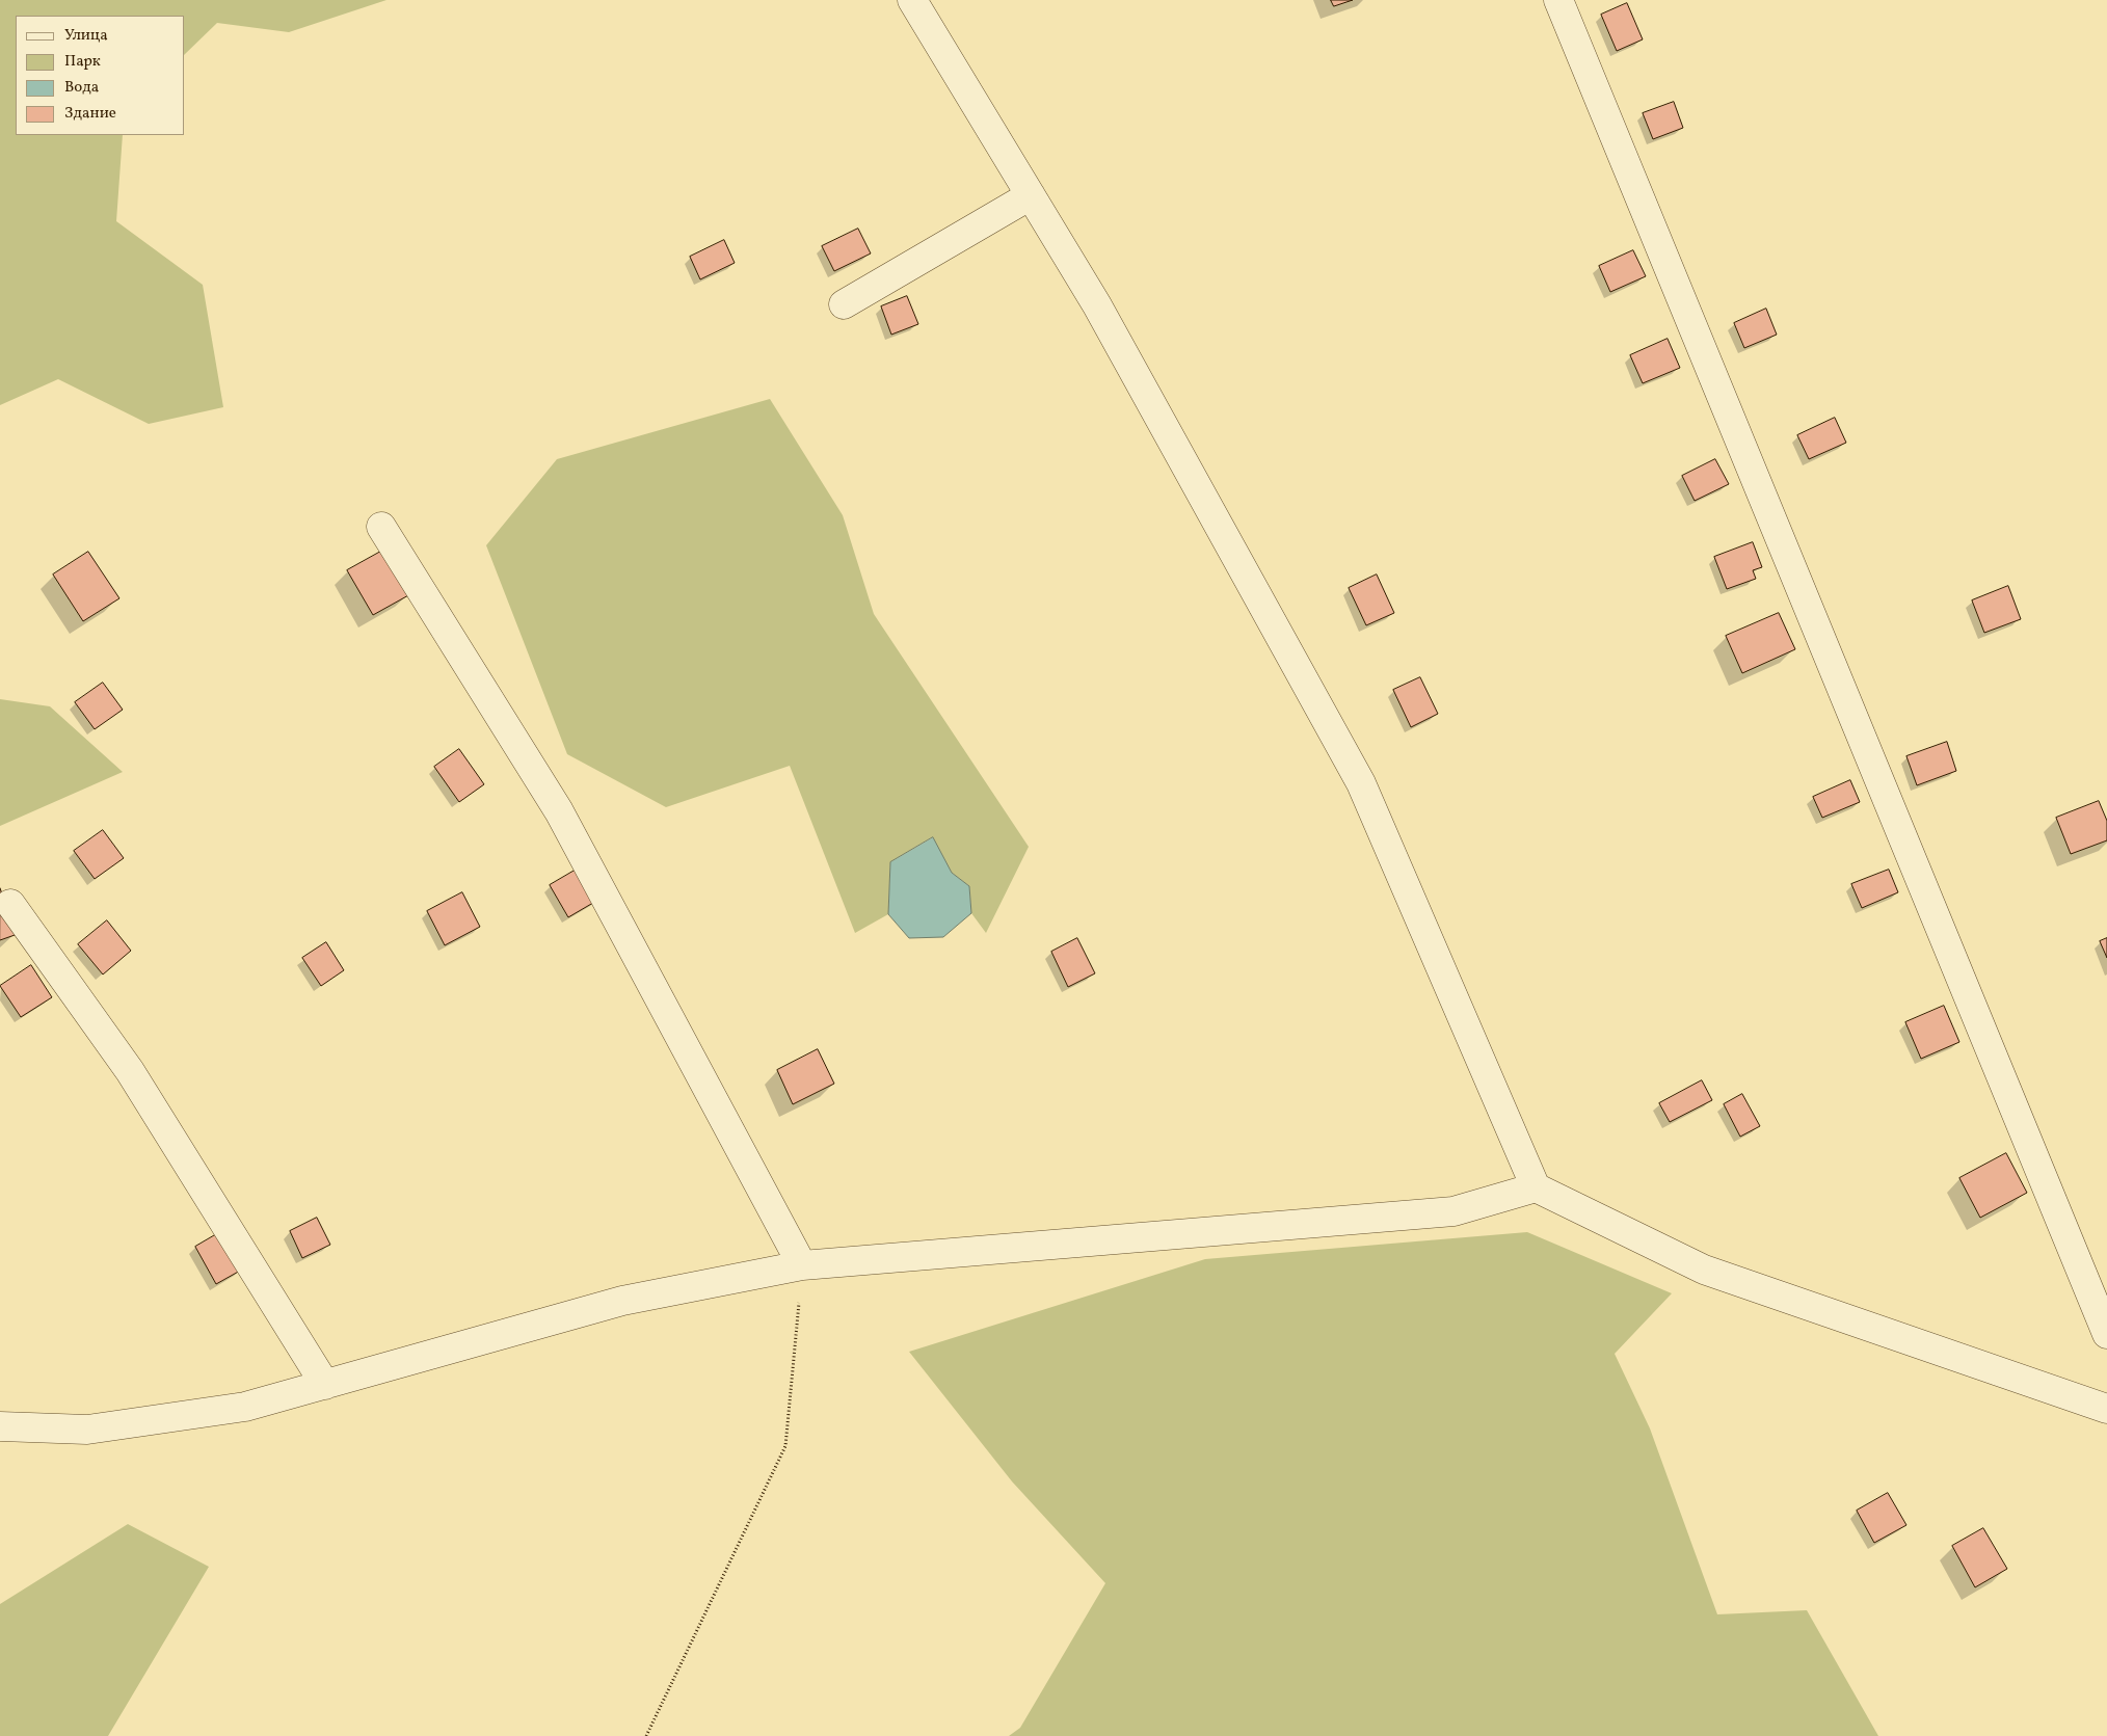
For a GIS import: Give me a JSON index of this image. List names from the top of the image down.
{
  "legend": [
    "Улица",
    "Парк",
    "Вода",
    "Здание"
  ]
}
